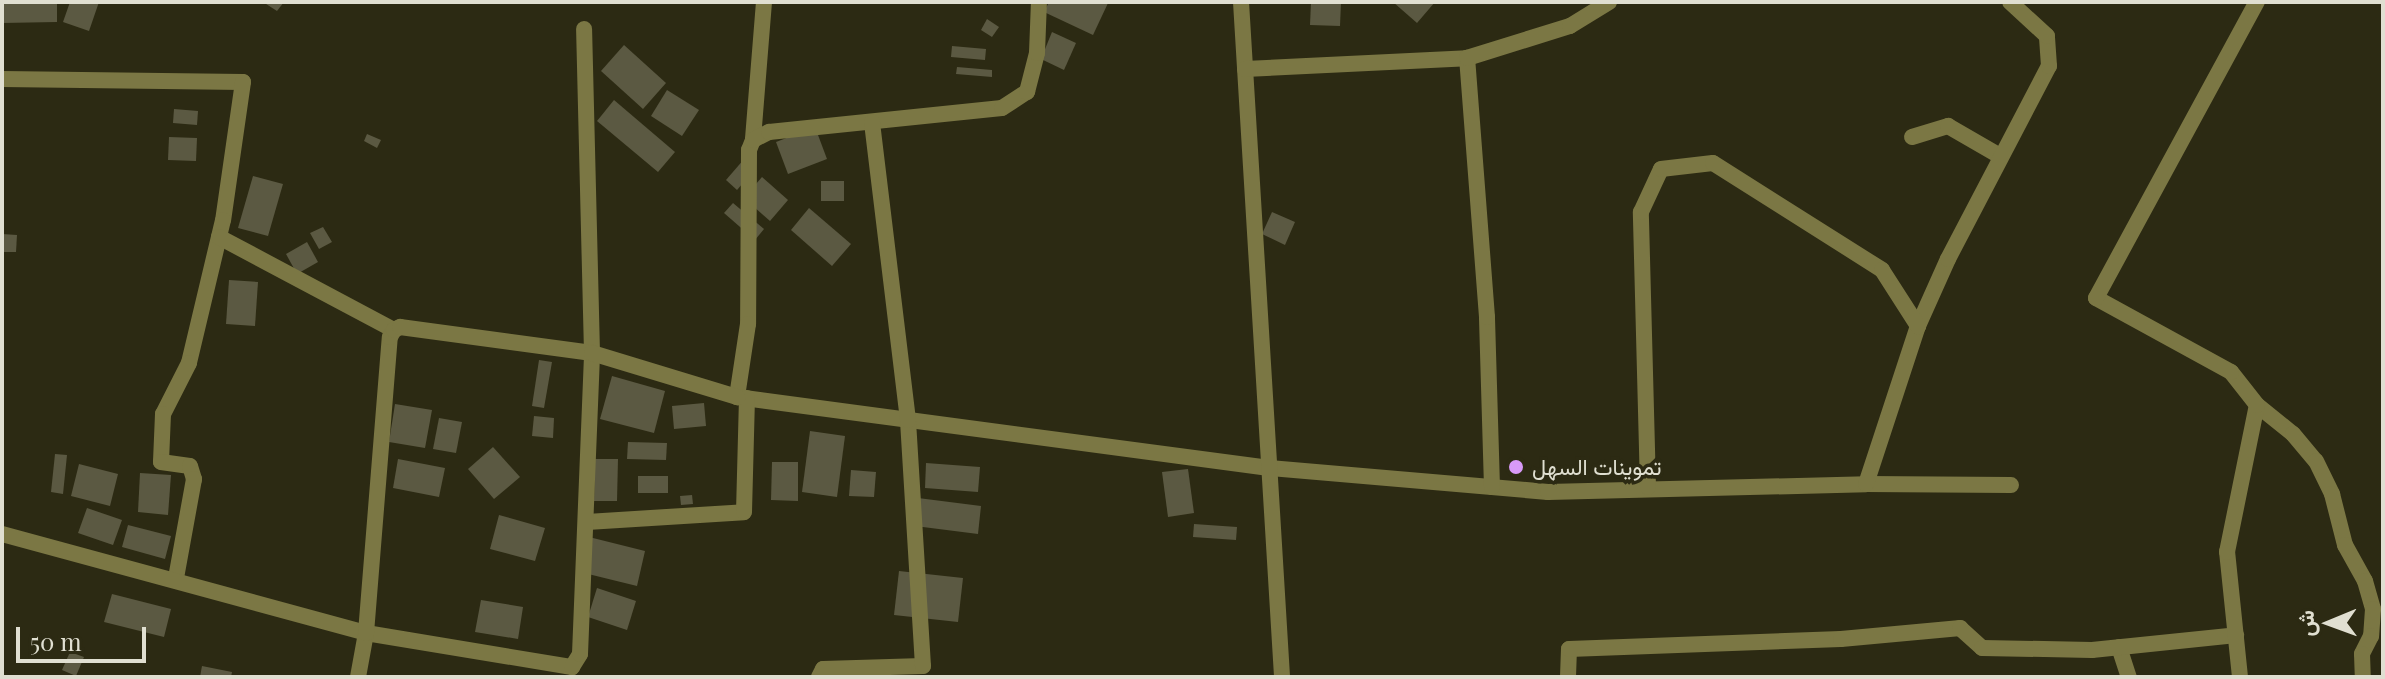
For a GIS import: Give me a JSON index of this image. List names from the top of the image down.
{
  "places": ["تموينات السهل"],
  "scale_bar": "50 m",
  "north": "left"
}
